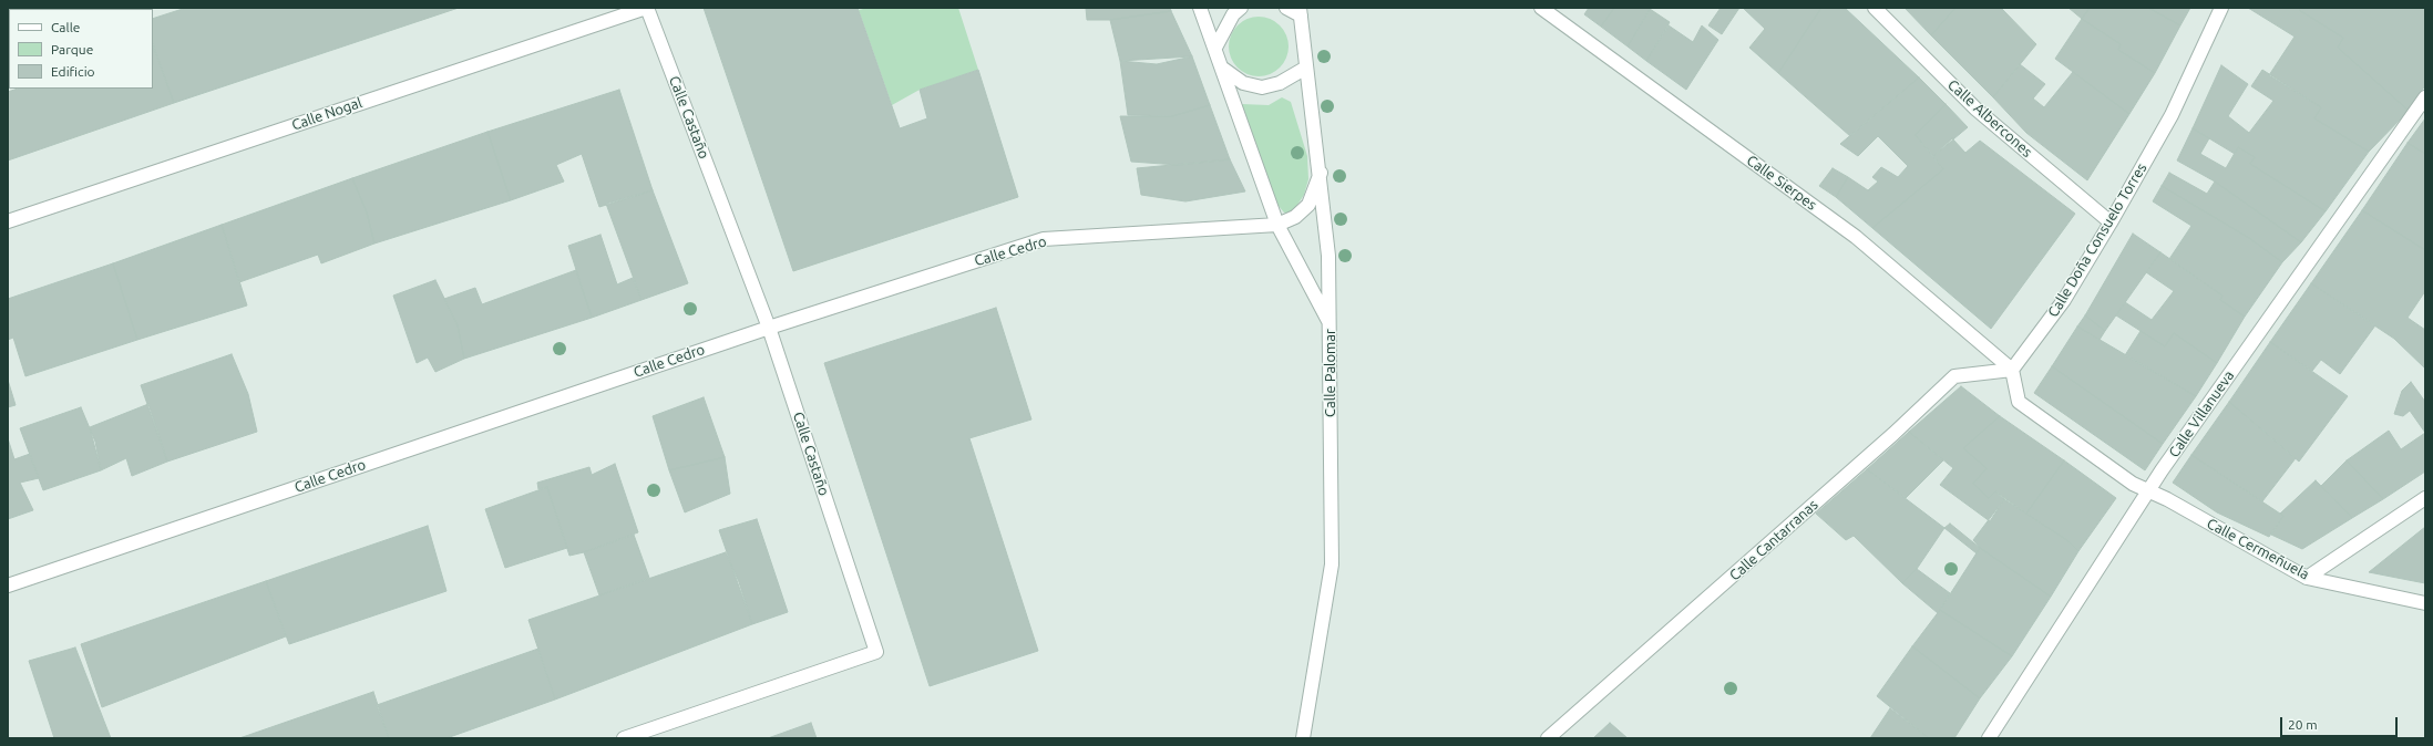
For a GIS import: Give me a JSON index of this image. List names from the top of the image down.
{
  "streets": {
    "street": [
      "Calle Nogal",
      "Calle Castaño",
      "Calle Albercones",
      "Calle Sierpes",
      "Calle Doña Consuelo Torres",
      "Calle Cedro",
      "Calle Palomar",
      "Calle Villanueva",
      "Calle Cantarranas",
      "Calle Cermeñuela"
    ]
  },
  "crossings": [
    ["Calle Nogal", "Calle Castaño"],
    ["Calle Castaño", "Calle Cedro"],
    ["Calle Albercones", "Calle Doña Consuelo Torres"],
    ["Calle Sierpes", "Calle Doña Consuelo Torres"],
    ["Calle Sierpes", "Calle Cantarranas"],
    ["Calle Doña Consuelo Torres", "Calle Cantarranas"],
    ["Calle Cedro", "Calle Palomar"],
    ["Calle Villanueva", "Calle Cermeñuela"]
  ],
  "legend": ["Calle", "Parque", "Edificio"],
  "scale_bar": "20 m"
}
